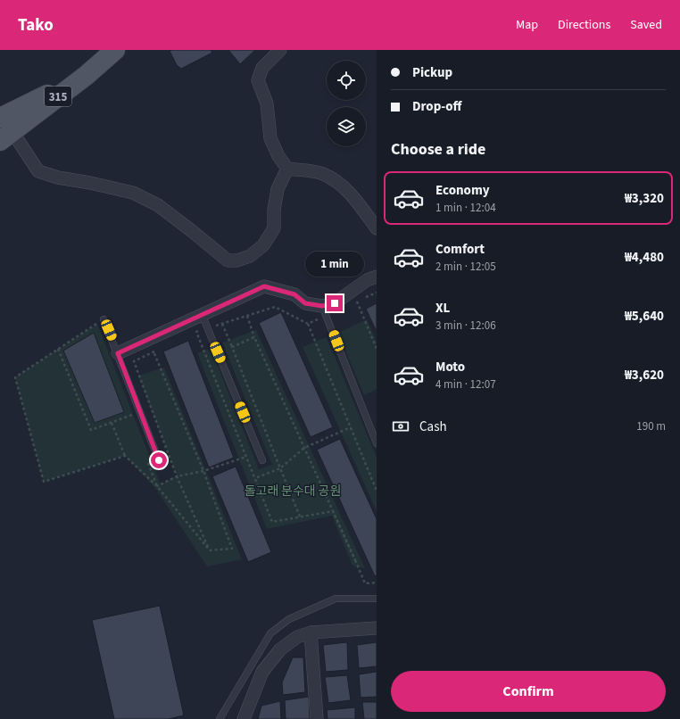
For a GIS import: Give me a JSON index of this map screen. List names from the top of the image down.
{
  "streets": {
    "main road": ["315"]
  },
  "parks": ["돌고래 분수대 공원"],
  "page": {
    "header": "Tako",
    "nav": ["Map", "Directions", "Saved"],
    "banner": ["Pickup", "Drop-off"],
    "heading": "Choose a ride",
    "list": [
      {
        "name": "Economy",
        "note": "1 min · 12:04",
        "value": "₩3,320"
      },
      {
        "name": "Comfort",
        "note": "2 min · 12:05",
        "value": "₩4,480"
      },
      {
        "name": "XL",
        "note": "3 min · 12:06",
        "value": "₩5,640"
      },
      {
        "name": "Moto",
        "note": "4 min · 12:07",
        "value": "₩3,620"
      }
    ],
    "bubble": "1 min",
    "pay": ["Cash", "190 m"],
    "buttons": "Confirm"
  }
}
